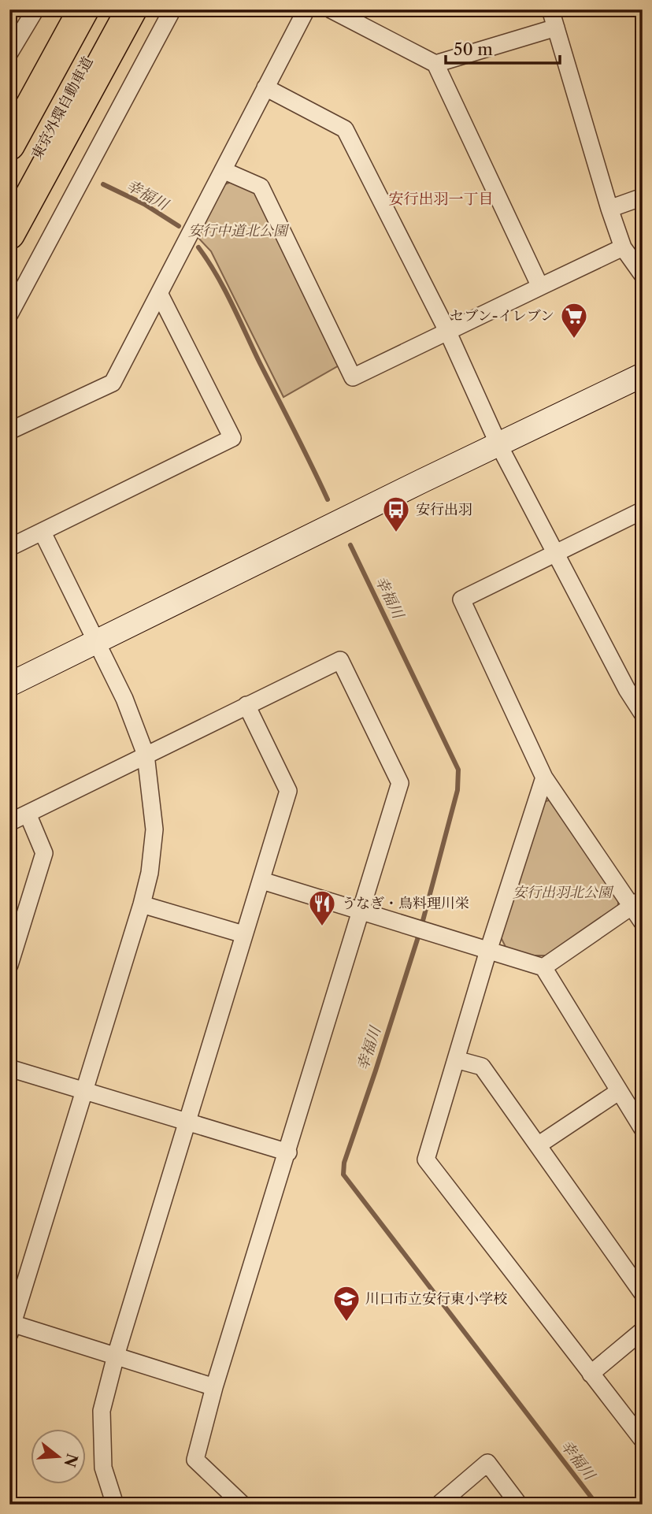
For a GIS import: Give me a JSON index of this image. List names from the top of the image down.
{
  "streets": {
    "highway": ["東京外環自動車道"]
  },
  "districts": ["安行出羽一丁目"],
  "water": ["幸福川"],
  "parks": ["安行中道北公園", "安行出羽北公園"],
  "places": {
    "supermarket": ["セブン-イレブン"],
    "bus stop": ["安行出羽"],
    "restaurant": ["うなぎ・鳥料理川栄"],
    "school or university": ["川口市立安行東小学校"]
  },
  "scale_bar": "50 m",
  "north": "right"
}
